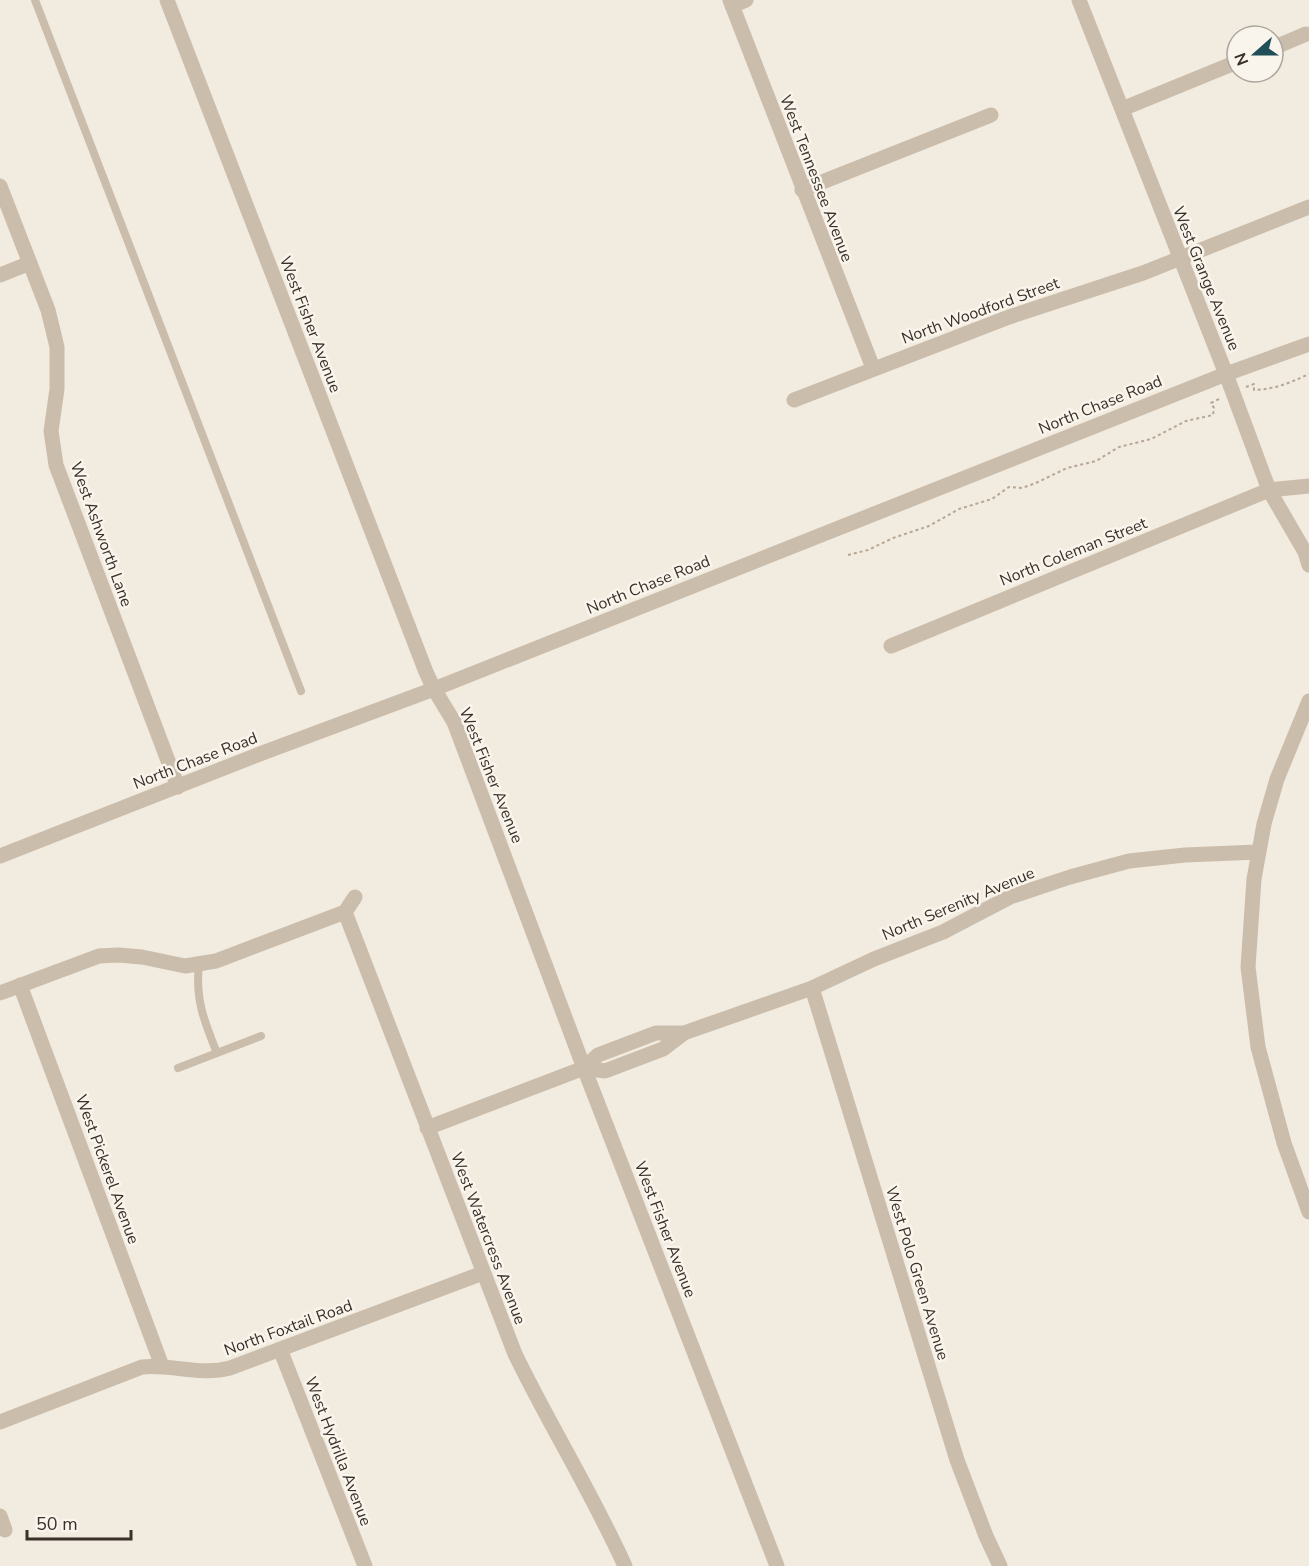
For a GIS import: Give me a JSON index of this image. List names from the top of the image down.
{
  "streets": {
    "street": [
      "West Tennessee Avenue",
      "West Grange Avenue",
      "North Woodford Street",
      "West Fisher Avenue",
      "North Chase Road",
      "West Ashworth Lane",
      "North Coleman Street",
      "North Serenity Avenue",
      "West Pickerel Avenue",
      "West Watercress Avenue",
      "West Polo Green Avenue",
      "North Foxtail Road",
      "West Hydrilla Avenue"
    ]
  },
  "crossings": [
    ["West Tennessee Avenue", "North Woodford Street"],
    ["West Grange Avenue", "North Woodford Street"],
    ["West Grange Avenue", "North Chase Road"],
    ["West Grange Avenue", "North Coleman Street"],
    ["West Fisher Avenue", "North Chase Road"],
    ["West Fisher Avenue", "North Serenity Avenue"],
    ["North Chase Road", "West Ashworth Lane"],
    ["North Serenity Avenue", "West Watercress Avenue"],
    ["North Serenity Avenue", "West Polo Green Avenue"],
    ["West Pickerel Avenue", "North Foxtail Road"],
    ["West Watercress Avenue", "North Foxtail Road"],
    ["North Foxtail Road", "West Hydrilla Avenue"]
  ],
  "scale_bar": "50 m",
  "north": "left"
}
